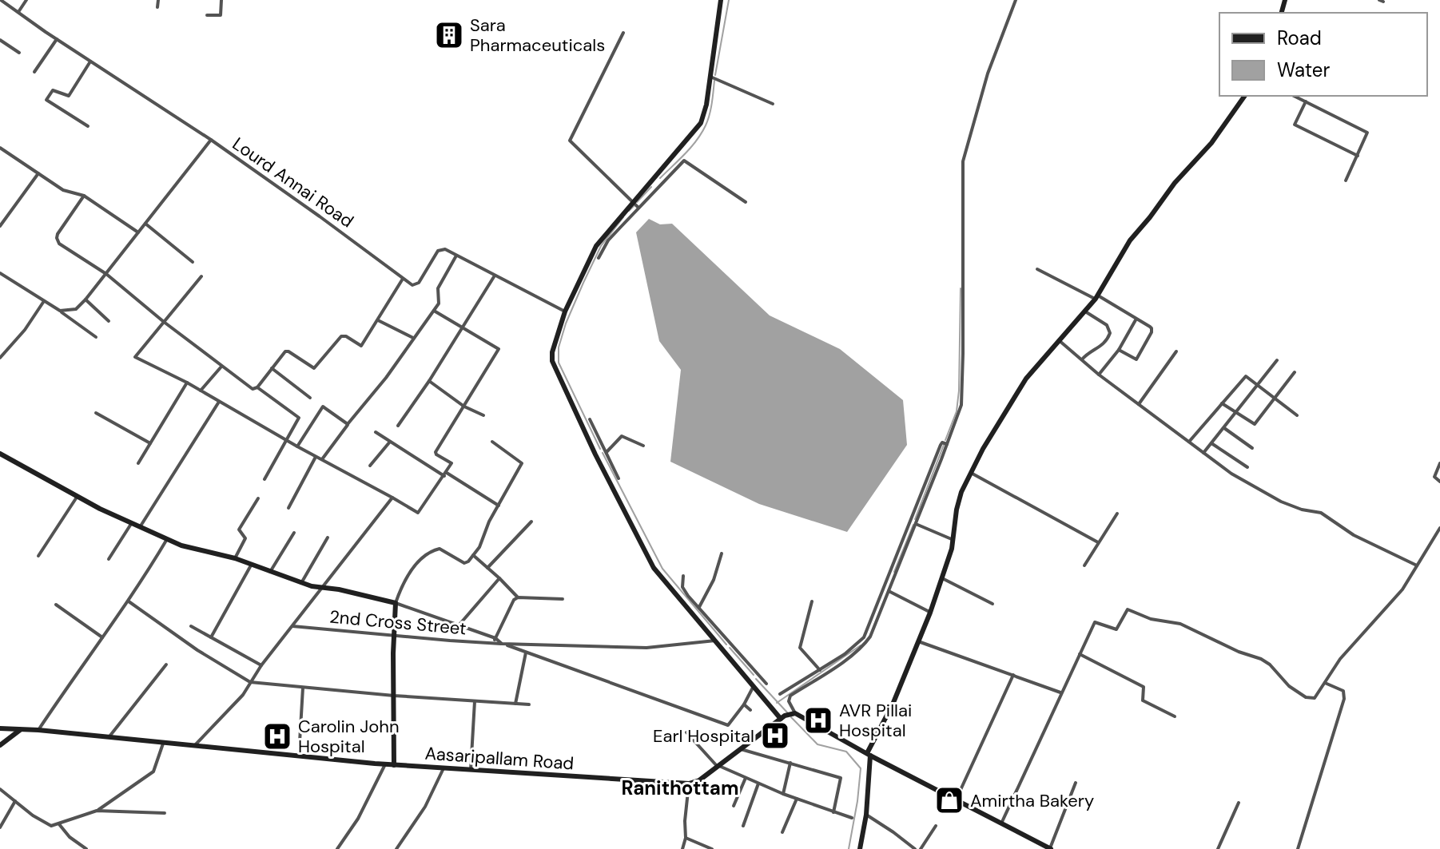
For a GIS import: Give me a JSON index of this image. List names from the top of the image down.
{
  "streets": {
    "street": ["Lourd Annai Road", "2nd Cross Street", "Aasaripallam Road"]
  },
  "districts": ["Ranithottam"],
  "places": {
    "building": ["Sara Pharmaceuticals"],
    "hospital": ["AVR Pillai Hospital", "Earl Hospital", "Carolin John Hospital"],
    "shop": ["Amirtha Bakery"]
  },
  "legend": ["Road", "Water"]
}
